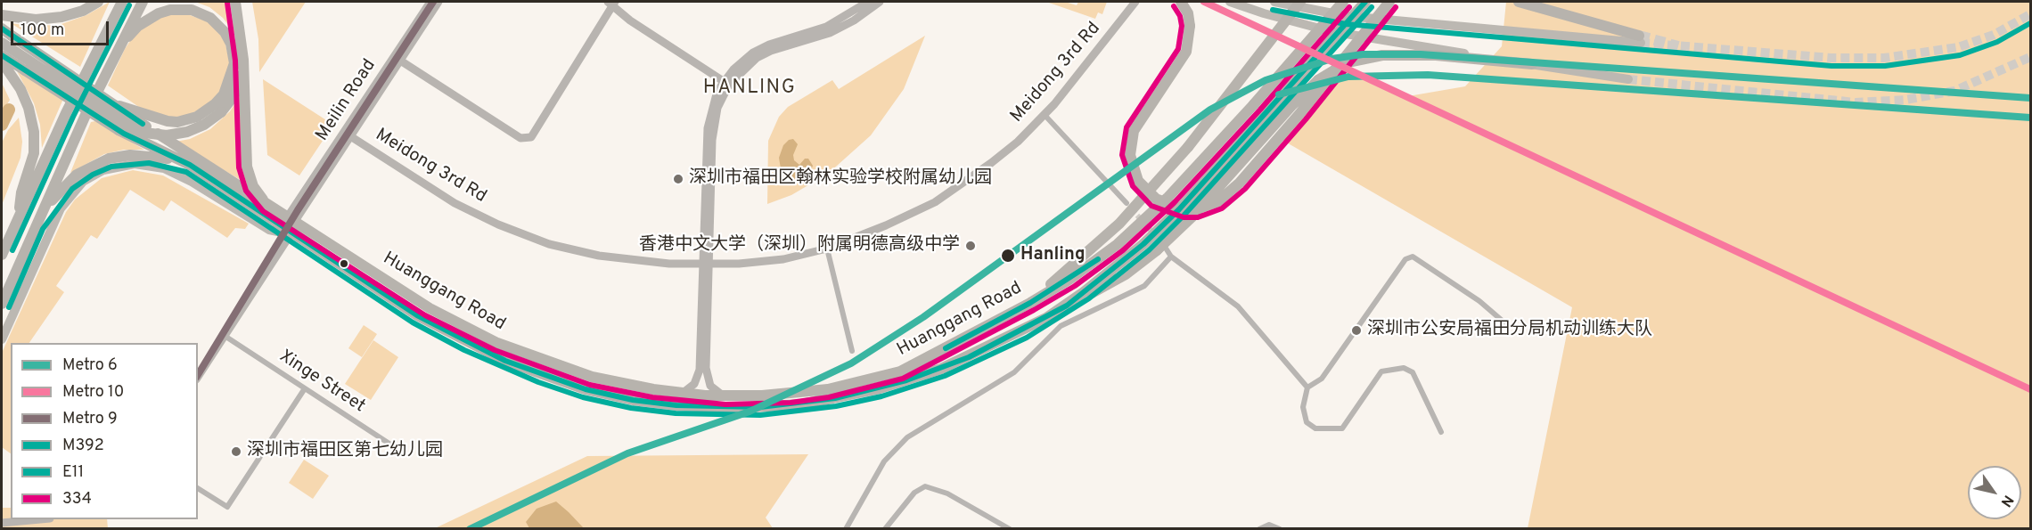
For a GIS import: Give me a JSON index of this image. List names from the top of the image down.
{
  "streets": {
    "highway": ["Huanggang Road"],
    "street": ["Meidong 3rd Rd", "Meilin Road", "Xinge Street"]
  },
  "crossings": [
    ["Meidong 3rd Rd", "Meilin Road"],
    ["Meilin Road", "Huanggang Road"]
  ],
  "districts": ["HANLING"],
  "places": [
    "深圳市福田区翰林实验学校附属幼儿园",
    "香港中文大学（深圳）附属明德高级中学",
    "Hanling",
    "深圳市公安局福田分局机动训练大队",
    "深圳市福田区第七幼儿园"
  ],
  "lines": [
    "metro line 10",
    "metro line 9",
    "transit line M392",
    "transit line 334",
    "transit line E11",
    "metro line 6"
  ],
  "legend": [
    "Metro 6",
    "Metro 10",
    "Metro 9",
    "M392",
    "E11",
    "334"
  ],
  "scale_bar": "100 m",
  "north": "bottom right"
}
